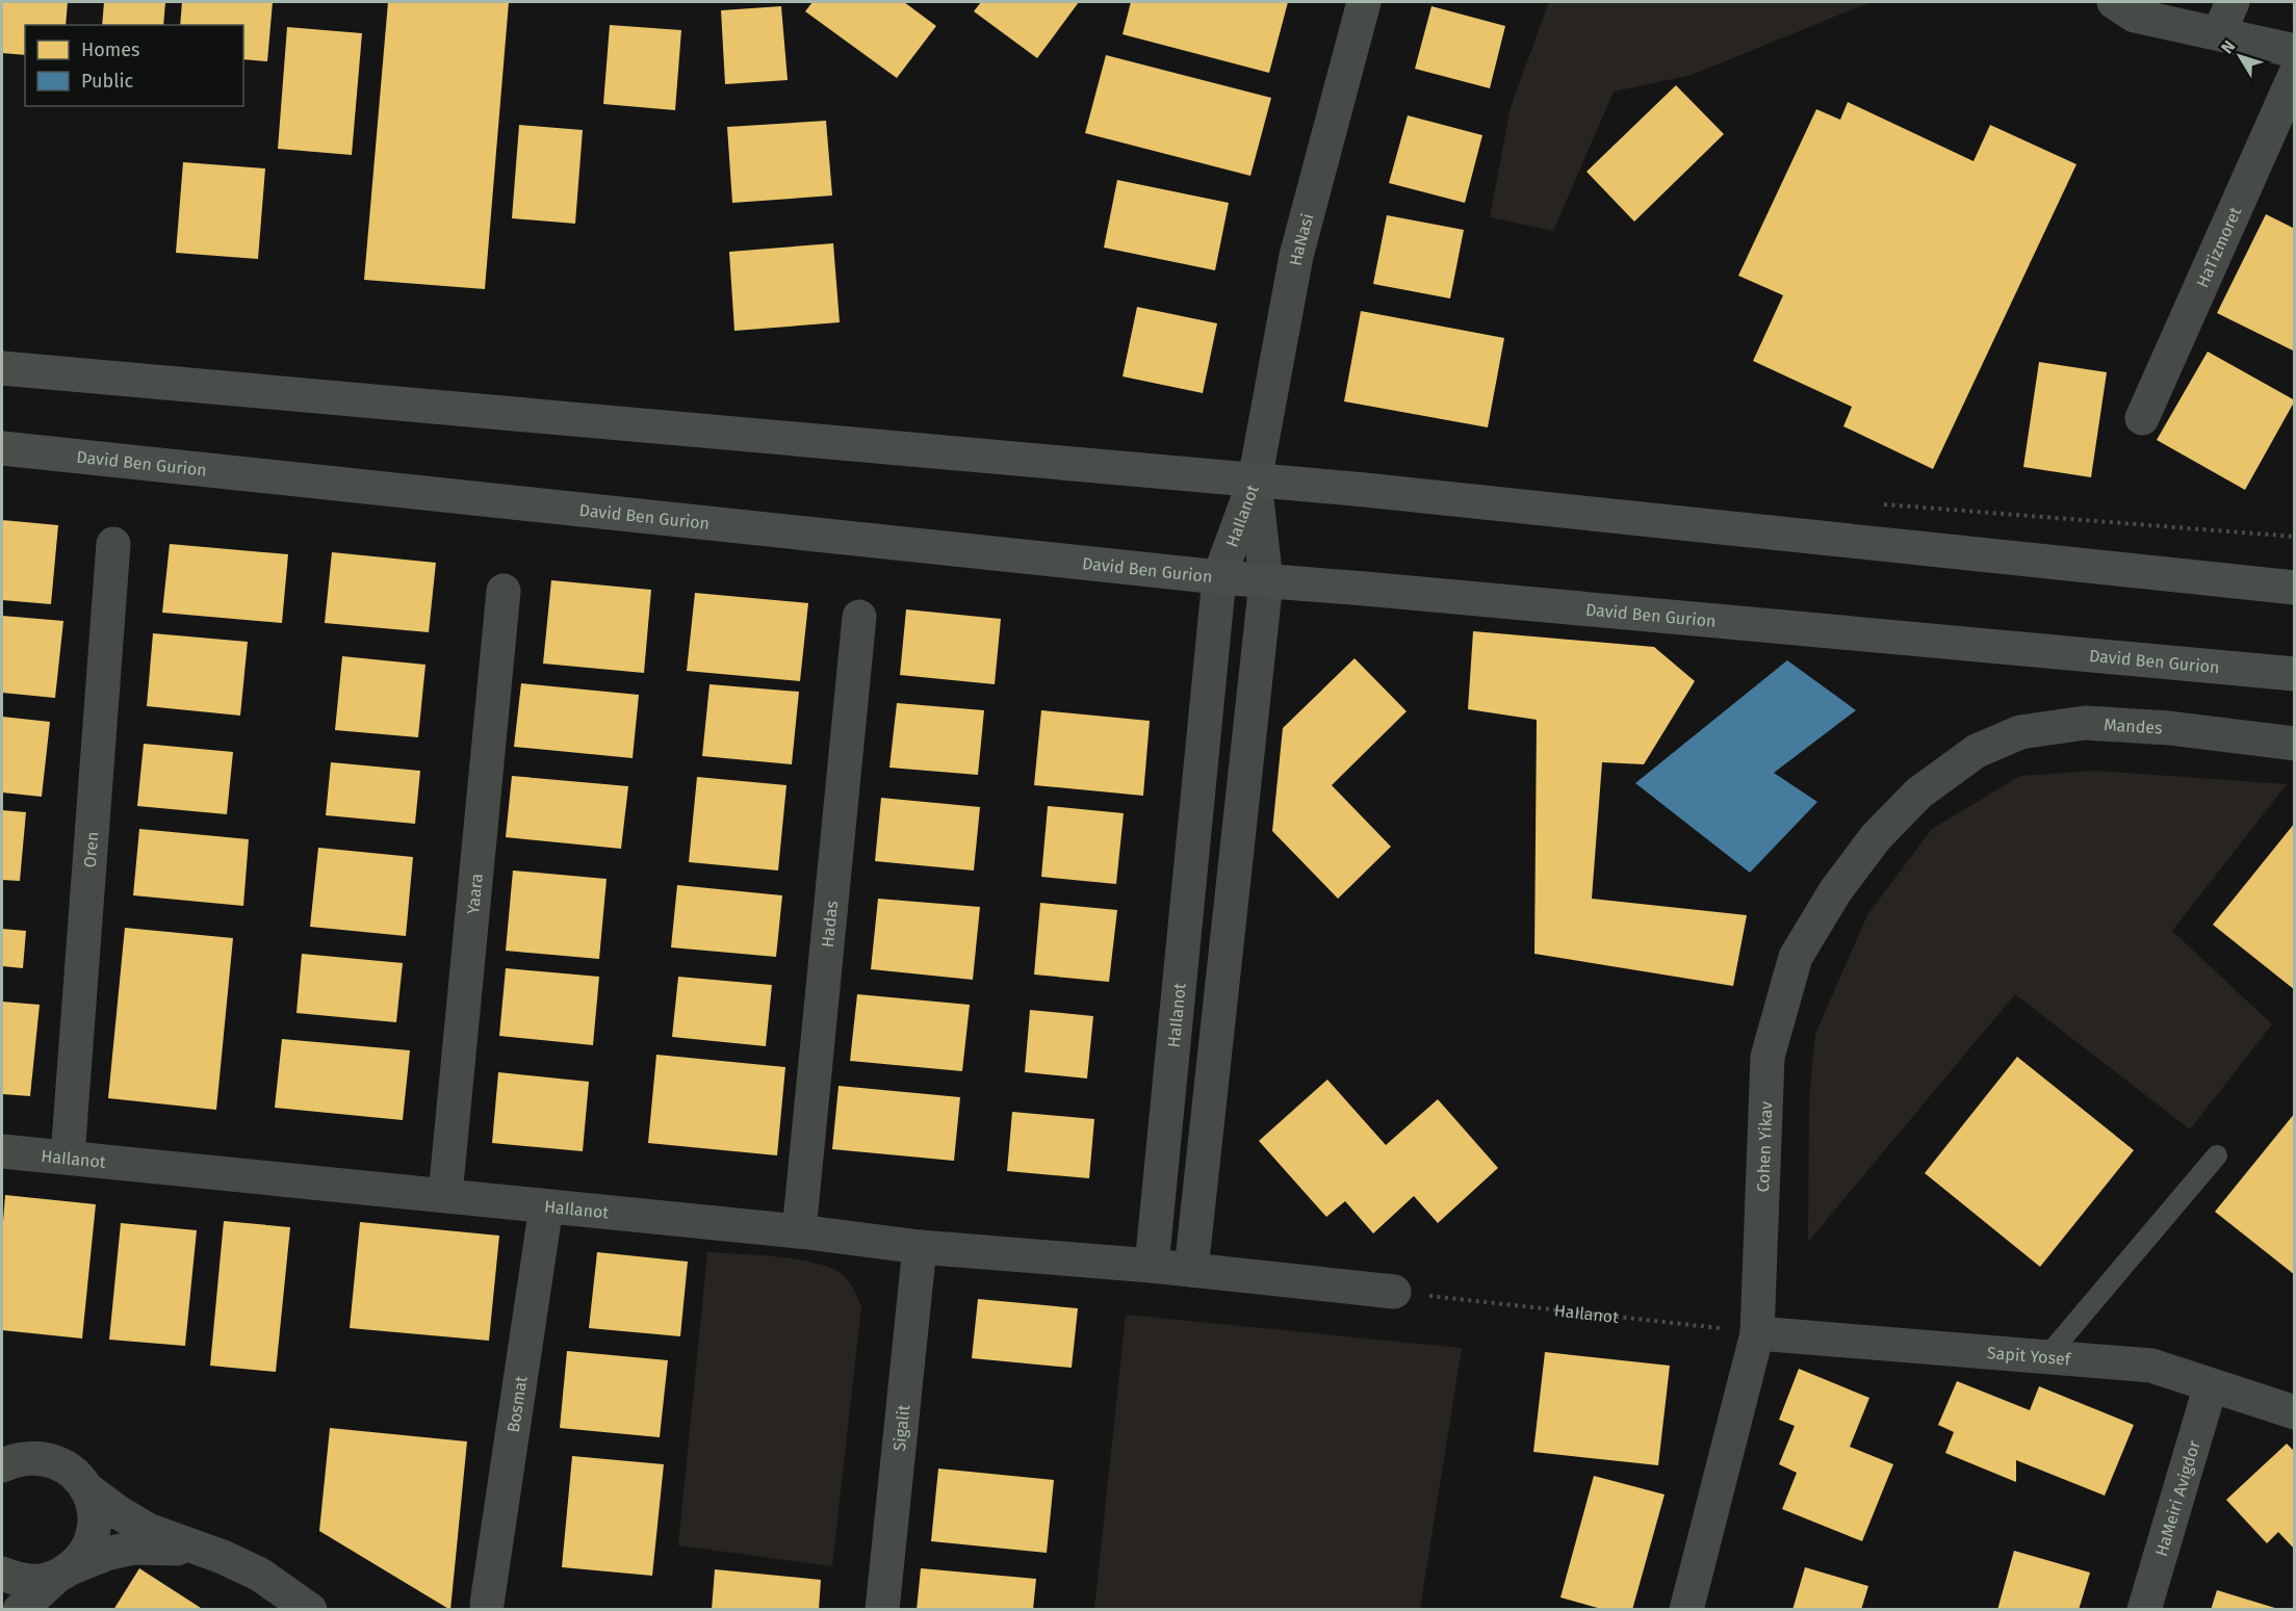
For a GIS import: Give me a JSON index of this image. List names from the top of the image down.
{
  "streets": {
    "main road": ["David Ben Gurion"],
    "street": [
      "HaNasi",
      "HaTizmoret",
      "HaIlanot",
      "Mandes",
      "Oren",
      "Yaara",
      "Hadas",
      "Cohen Yikav",
      "Sapit Yosef",
      "Bosmat",
      "Sigalit",
      "HaMeiri Avigdor"
    ]
  },
  "crossings": [
    ["HaNasi", "HaIlanot"],
    ["David Ben Gurion", "HaIlanot"],
    ["HaIlanot", "Oren"],
    ["HaIlanot", "Yaara"],
    ["HaIlanot", "Hadas"],
    ["HaIlanot", "Cohen Yikav"],
    ["HaIlanot", "Sapit Yosef"],
    ["HaIlanot", "Bosmat"],
    ["HaIlanot", "Sigalit"],
    ["Mandes", "Cohen Yikav"],
    ["Cohen Yikav", "Sapit Yosef"],
    ["Sapit Yosef", "HaMeiri Avigdor"]
  ],
  "legend": ["Homes", "Public"],
  "north": "top left"
}
